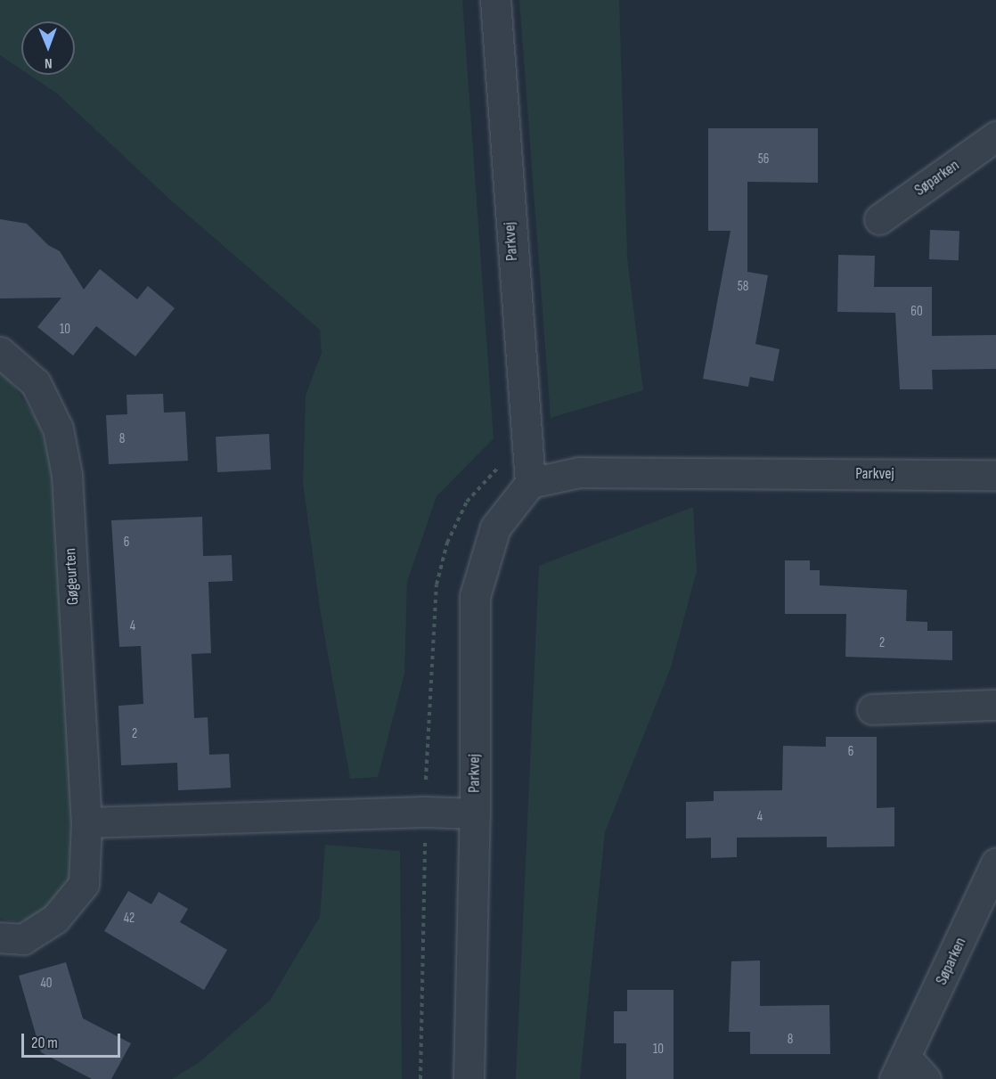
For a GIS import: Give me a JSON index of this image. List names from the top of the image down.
{
  "streets": {
    "street": ["Søparken", "Parkvej", "Gøgeurten"]
  },
  "house_numbers": [
    "56",
    "58",
    "60",
    "10",
    "8",
    "6",
    "4",
    "2",
    "2",
    "6",
    "4",
    "42",
    "40",
    "8",
    "10"
  ],
  "scale_bar": "20 m",
  "north": "bottom"
}
